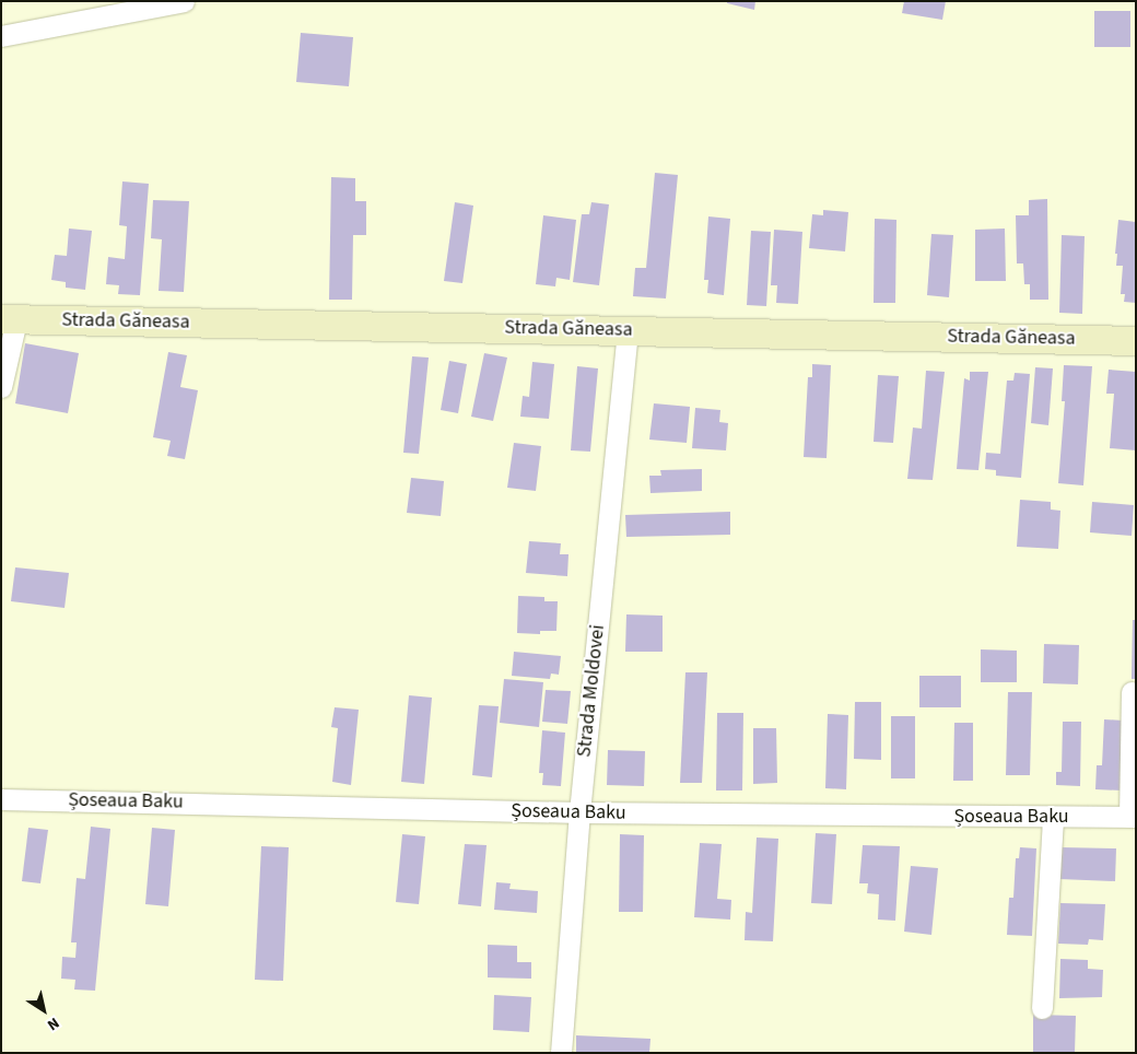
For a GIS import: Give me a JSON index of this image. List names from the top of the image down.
{
  "streets": {
    "main road": ["Strada Găneasa"],
    "street": ["Strada Moldovei", "Șoseaua Baku"]
  },
  "crossings": [
    ["Strada Găneasa", "Strada Moldovei"],
    ["Strada Moldovei", "Șoseaua Baku"]
  ],
  "north": "bottom right"
}
